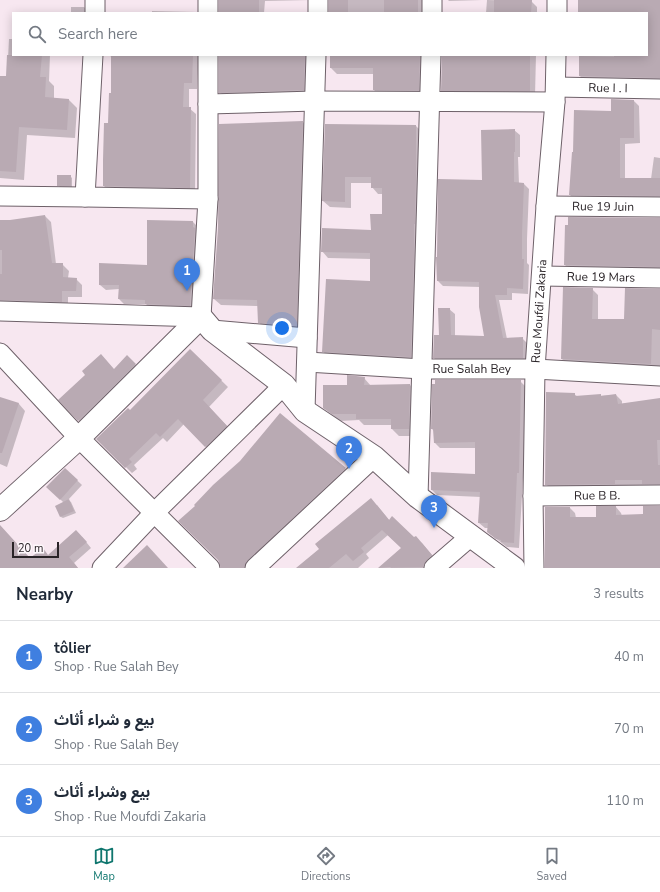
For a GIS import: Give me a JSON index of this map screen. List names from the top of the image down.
{
  "streets": {
    "street": [
      "Rue I . I",
      "Rue 19 Juin",
      "Rue 19 Mars",
      "Rue Moufdi Zakaria",
      "Rue Salah Bey",
      "Rue B B."
    ]
  },
  "crossings": [
    ["Rue I . I", "Rue Moufdi Zakaria"],
    ["Rue 19 Juin", "Rue Moufdi Zakaria"],
    ["Rue 19 Mars", "Rue Moufdi Zakaria"],
    ["Rue Moufdi Zakaria", "Rue Salah Bey"],
    ["Rue Moufdi Zakaria", "Rue B B."]
  ],
  "scale_bar": "20 m",
  "page": {
    "search": "Search here",
    "pins": ["1", "2", "3"],
    "scale": "20 m",
    "heading": ["Nearby", "3 results"],
    "list": [
      {
        "mark": "1",
        "name": "tôlier",
        "note": "Shop · Rue Salah Bey",
        "value": "40 m"
      },
      {
        "mark": "2",
        "name": "بيع و شراء أثاث",
        "note": "Shop · Rue Salah Bey",
        "value": "70 m"
      },
      {
        "mark": "3",
        "name": "بيع وشراء أثاث",
        "note": "Shop · Rue Moufdi Zakaria",
        "value": "110 m"
      }
    ],
    "nav": ["Map", "Directions", "Saved"]
  }
}
